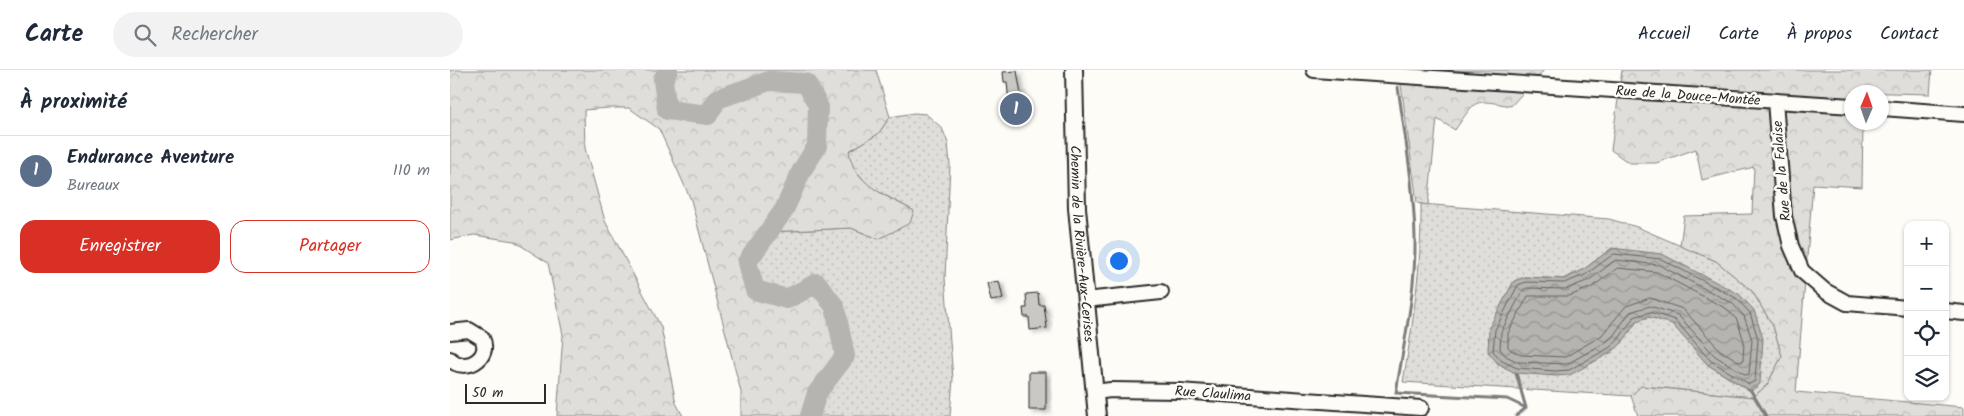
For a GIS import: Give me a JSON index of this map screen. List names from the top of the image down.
{
  "streets": {
    "main road": ["Chemin de la Rivière-Aux-Cerises"],
    "street": ["Rue de la Douce-Montée", "Rue de la Falaise", "Rue Claulima"]
  },
  "crossings": [
    ["Rue de la Douce-Montée", "Rue de la Falaise"],
    ["Chemin de la Rivière-Aux-Cerises", "Rue Claulima"]
  ],
  "scale_bar": "50 m",
  "north": "top",
  "page": {
    "header": "Carte",
    "search": "Rechercher",
    "nav": [
      "Accueil",
      "Carte",
      "À propos",
      "Contact"
    ],
    "heading": "À proximité",
    "pins": "1",
    "list": [
      {
        "mark": "1",
        "name": "Endurance Aventure",
        "note": "Bureaux",
        "value": "110 m"
      }
    ],
    "buttons": ["Enregistrer", "Partager"],
    "map_buttons": ["+", "−"],
    "scale": "50 m"
  }
}
